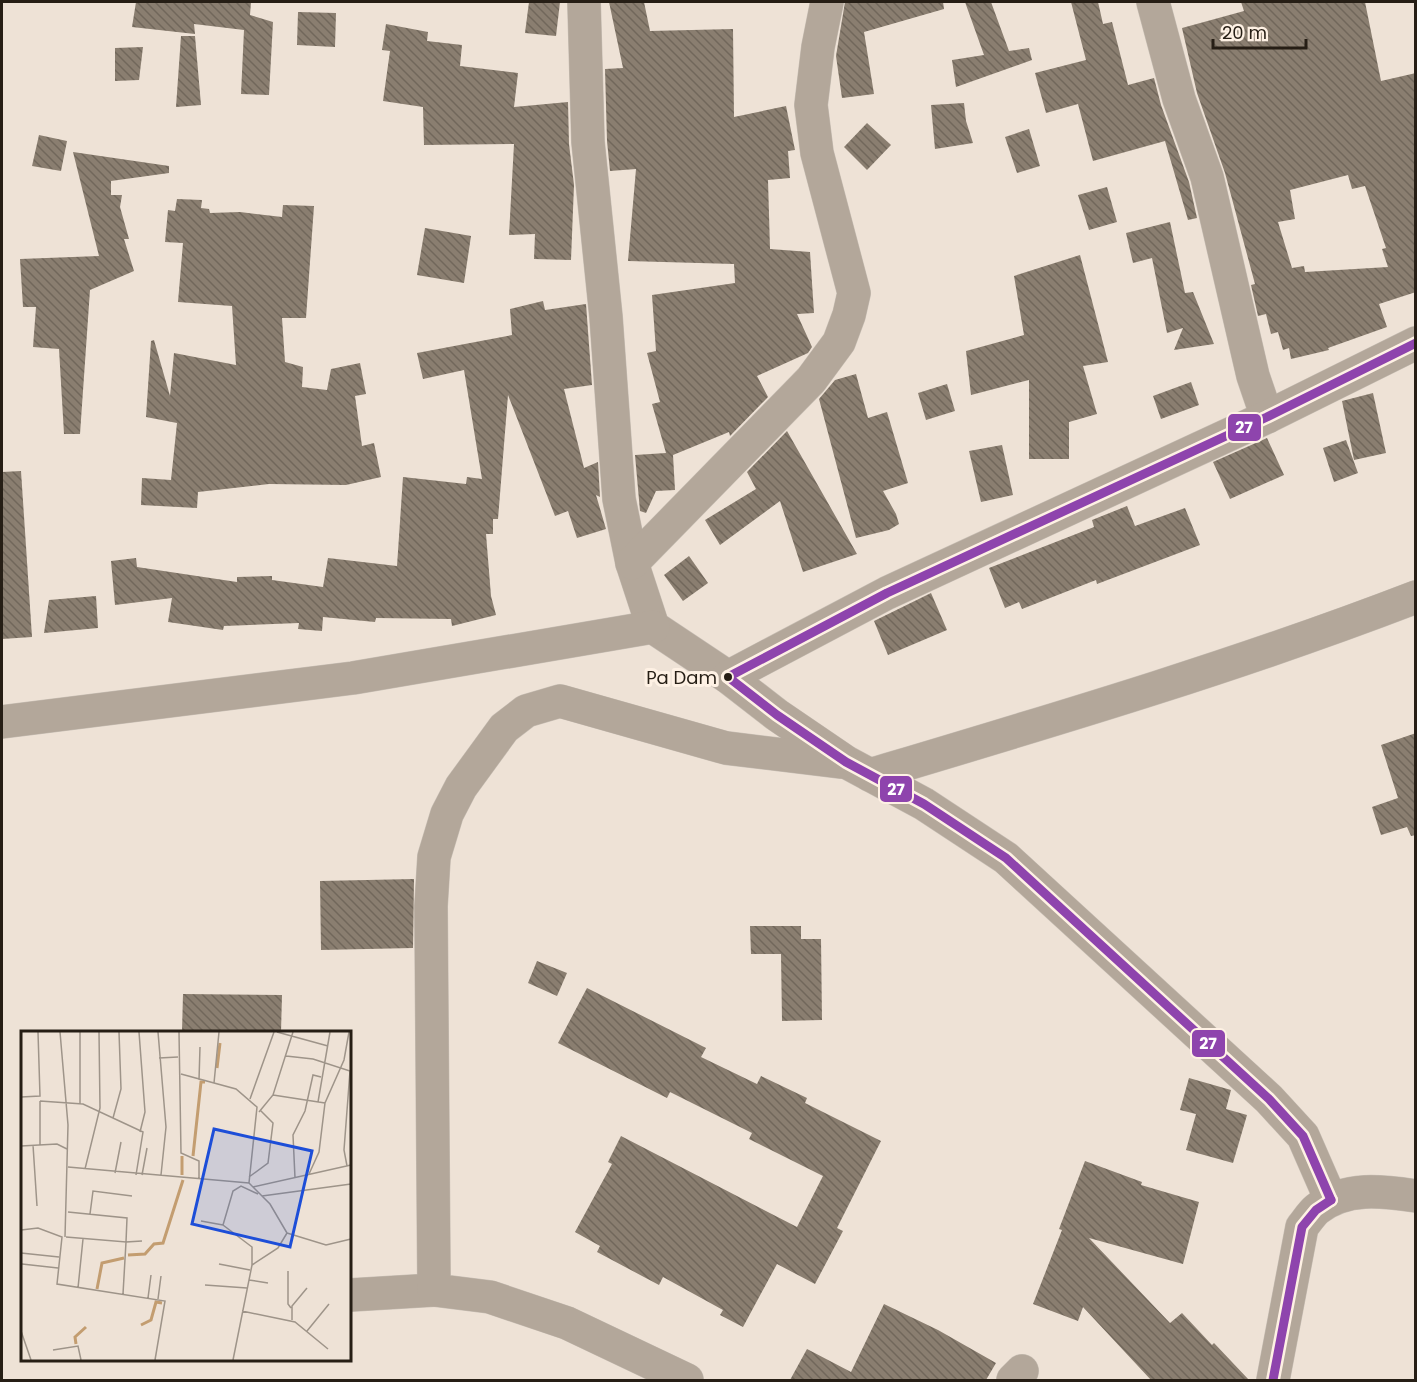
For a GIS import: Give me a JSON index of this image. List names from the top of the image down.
{
  "places": ["Pa Dam"],
  "lines": ["transit line 27"],
  "scale_bar": "20 m"
}
